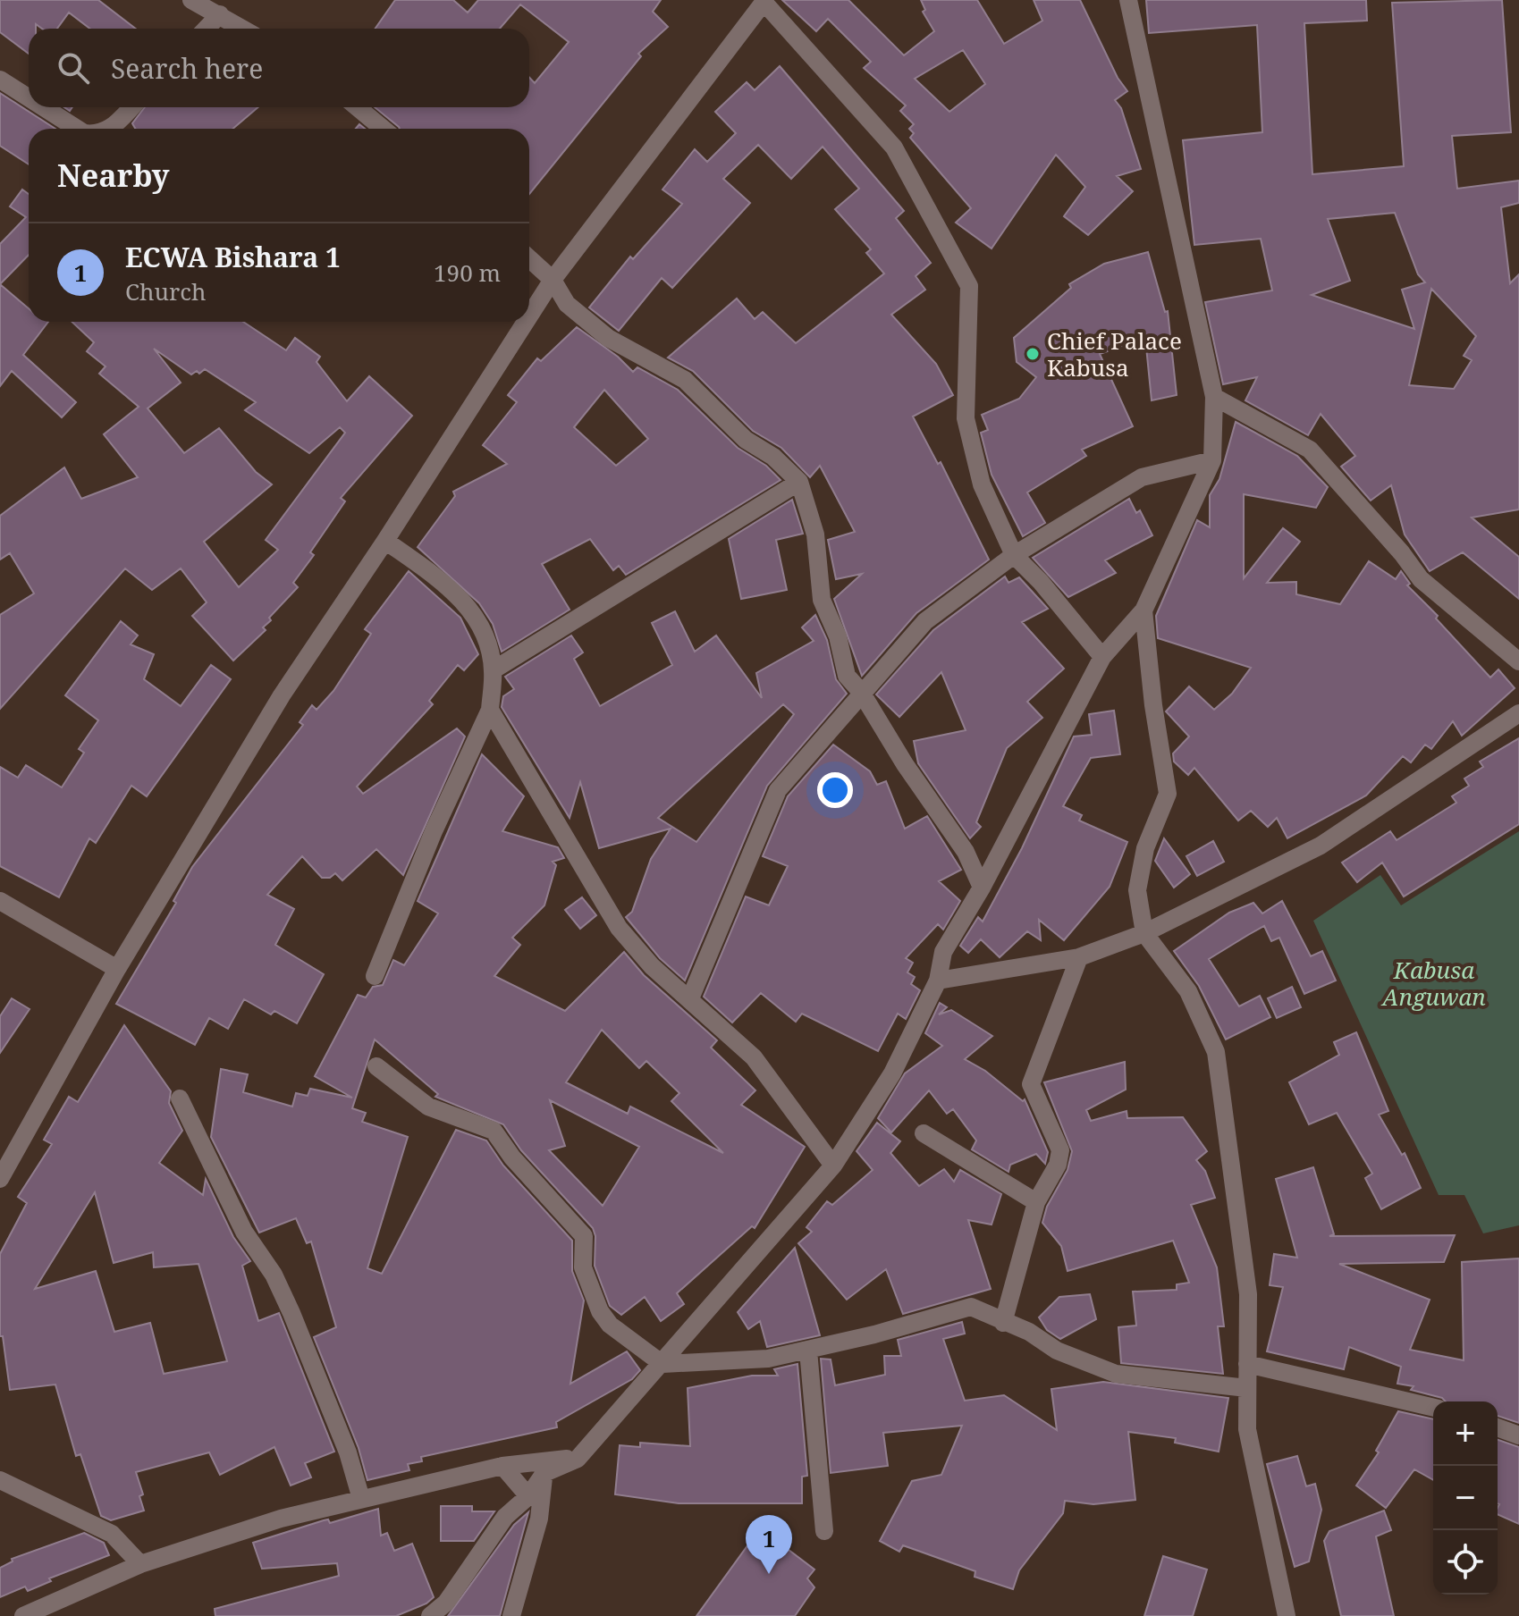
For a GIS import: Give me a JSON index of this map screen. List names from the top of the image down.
{
  "parks": ["Kabusa Anguwan"],
  "places": ["Chief Palace Kabusa"],
  "page": {
    "search": "Search here",
    "heading": "Nearby",
    "list": [
      {
        "mark": "1",
        "name": "ECWA Bishara 1",
        "note": "Church",
        "value": "190 m"
      }
    ],
    "map_buttons": ["+", "−"],
    "pins": "1"
  }
}
